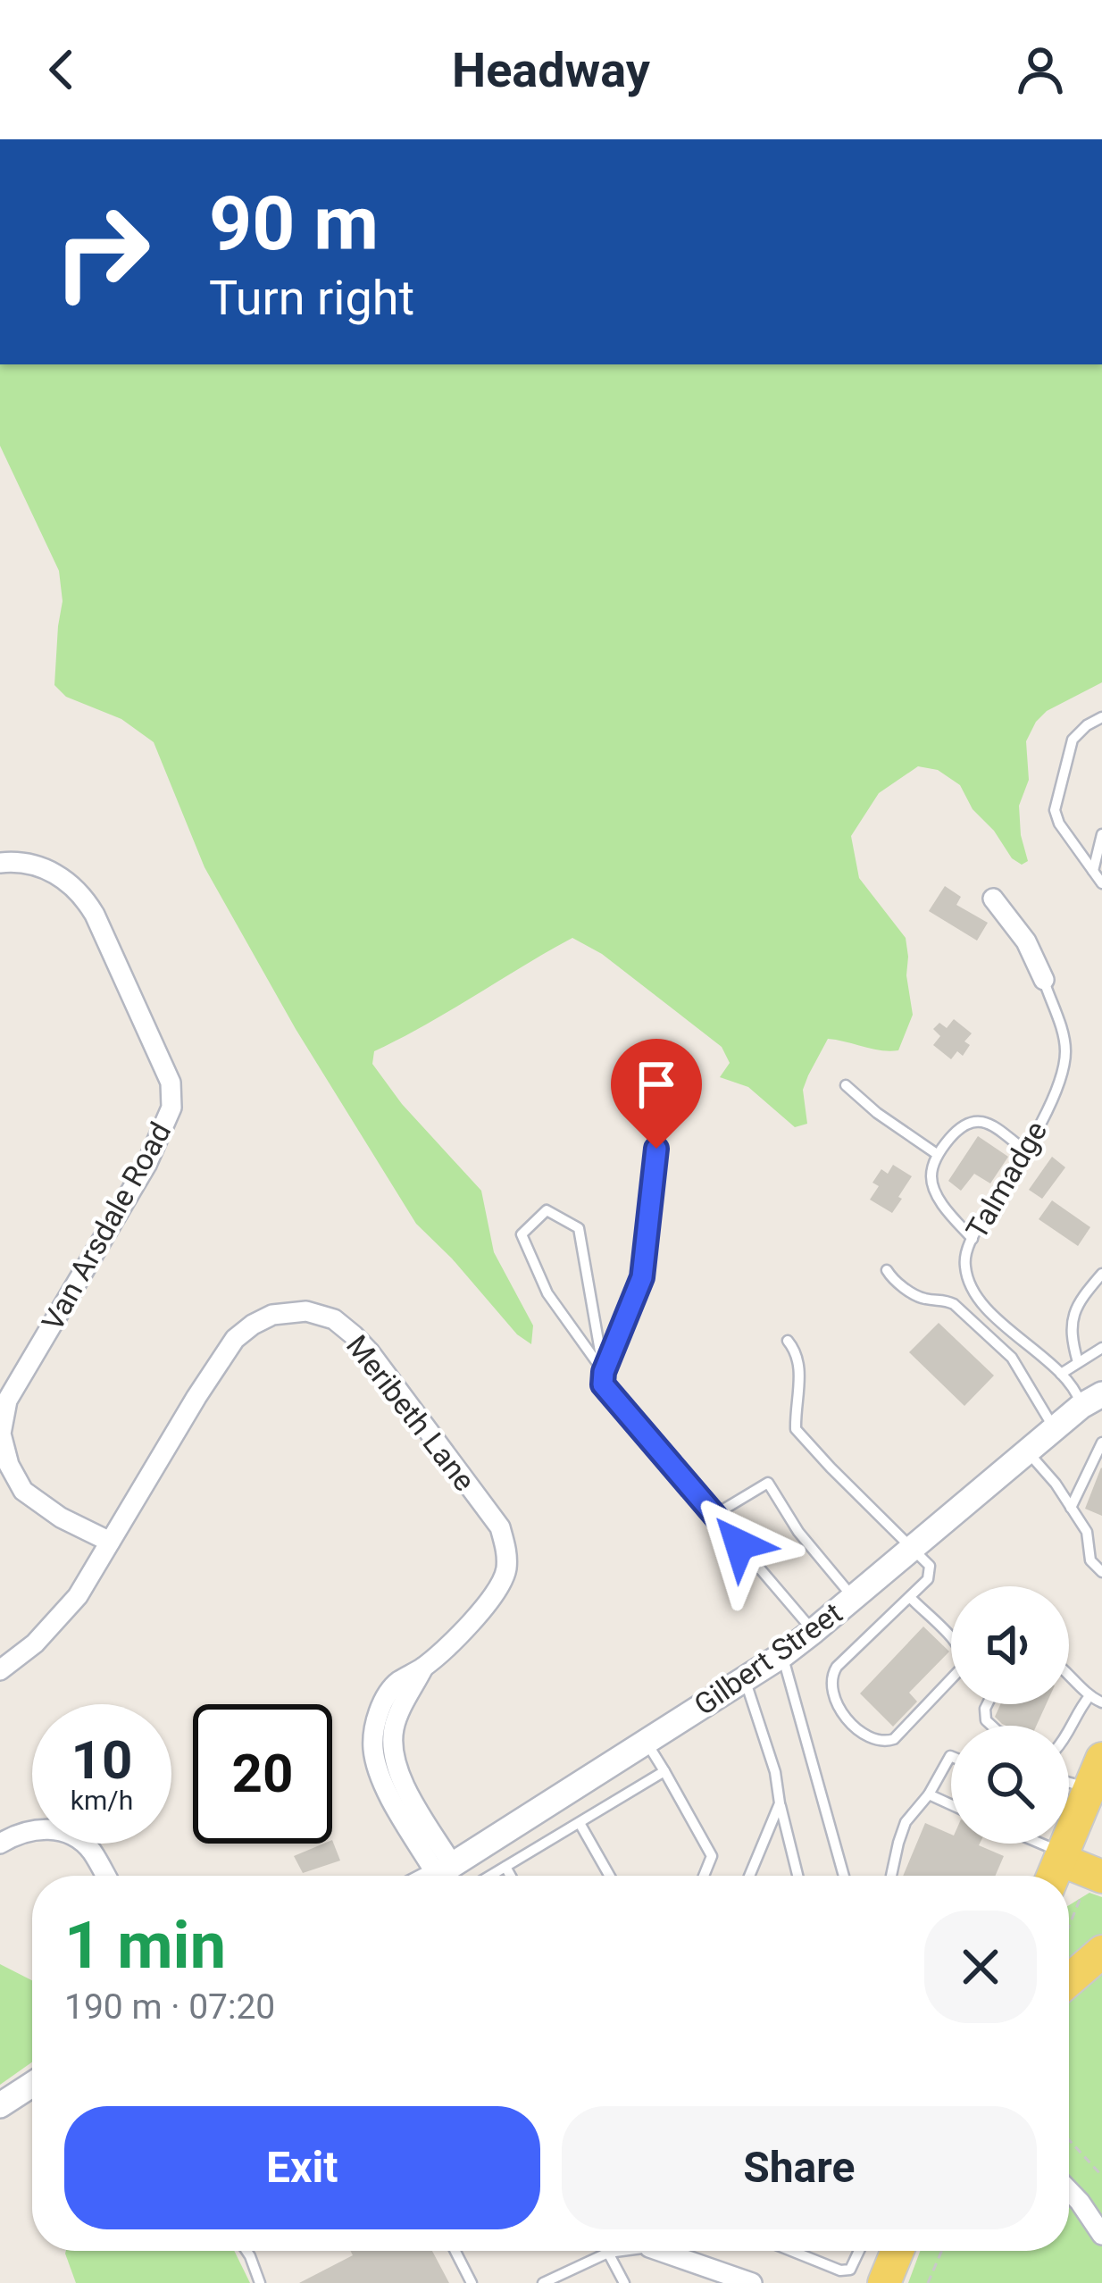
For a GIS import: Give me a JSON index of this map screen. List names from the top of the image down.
{
  "streets": {
    "street": ["Van Arsdale Road", "Meribeth Lane", "Gilbert Street"],
    "lane": ["Talmadge"]
  },
  "crossings": [
    ["Talmadge", "Gilbert Street"],
    ["Van Arsdale Road", "Meribeth Lane"],
    ["Meribeth Lane", "Gilbert Street"]
  ],
  "page": {
    "header": "Headway",
    "turn": ["90 m", "Turn right"],
    "speed": "10 km/h",
    "limit": "20",
    "heading": ["1 min", "190 m · 07:20"],
    "buttons": ["Exit", "Share"]
  }
}
